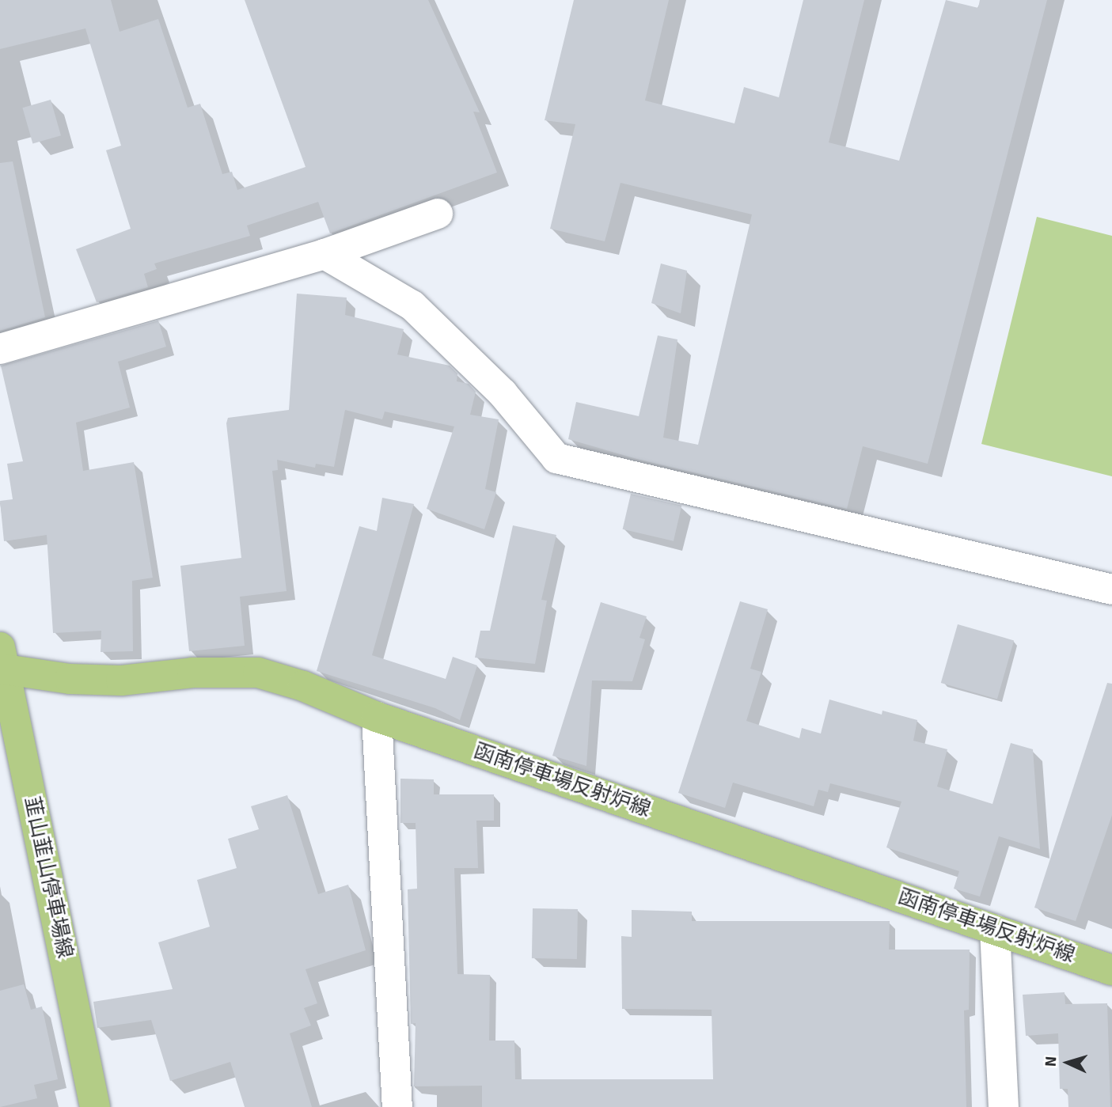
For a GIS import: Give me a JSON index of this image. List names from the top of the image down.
{
  "streets": {
    "main road": ["函南停車場反射炉線", "韮山韮山停車場線"]
  },
  "crossings": [
    ["函南停車場反射炉線", "韮山韮山停車場線"]
  ],
  "north": "left"
}
